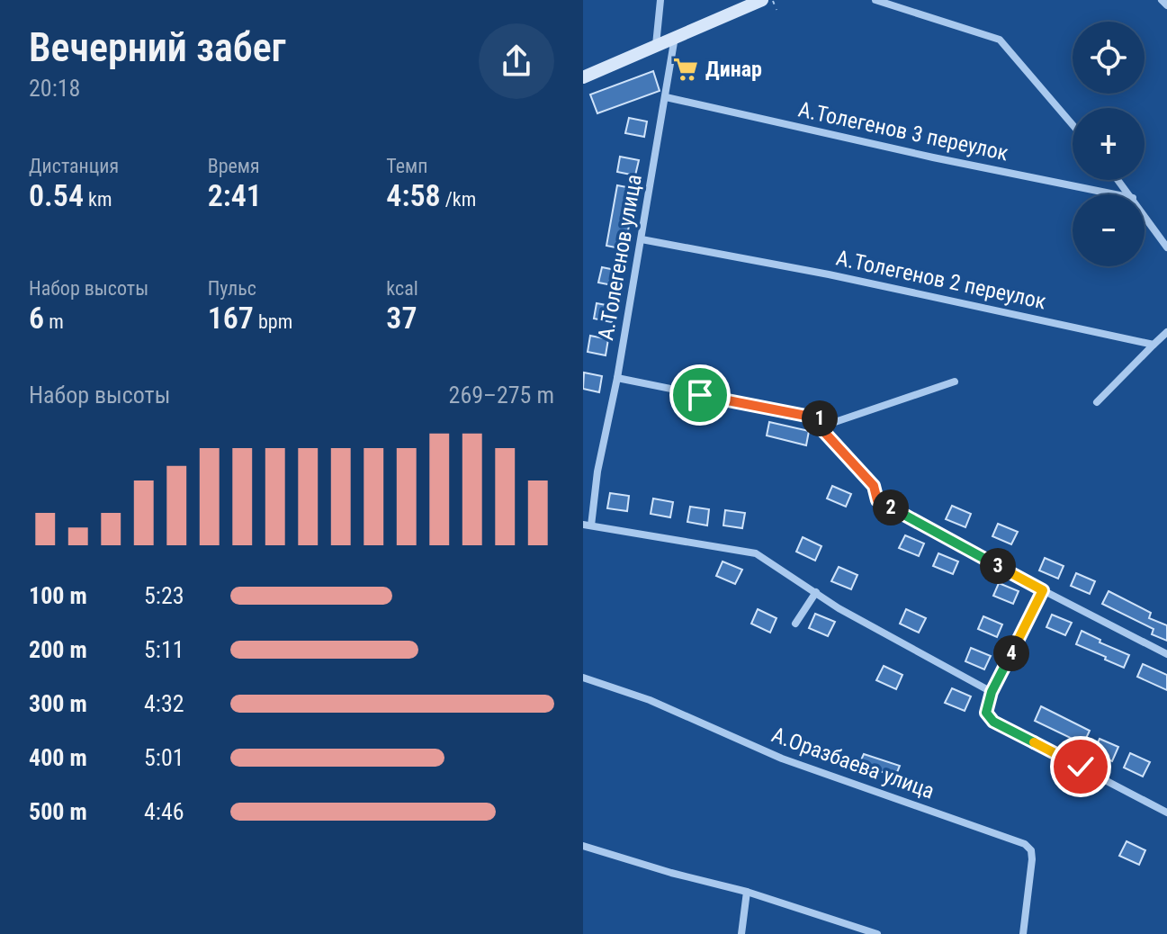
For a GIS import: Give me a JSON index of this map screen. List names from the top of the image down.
{
  "streets": {
    "street": [
      "А.Толегенов 3 переулок",
      "А.Толегенов улица",
      "А.Толегенов 2 переулок",
      "А.Оразбаева улица"
    ]
  },
  "crossings": [
    ["А.Толегенов 3 переулок", "А.Толегенов улица"],
    ["А.Толегенов улица", "А.Толегенов 2 переулок"]
  ],
  "places": {
    "supermarket": ["Динар"]
  },
  "page": {
    "heading": ["Вечерний забег", "20:18"],
    "map_buttons": ["+", "−"],
    "stats": [
      ["Дистанция", "0.54 km"],
      ["Время", "2:41"],
      ["Темп", "4:58 /km"],
      ["Набор высоты", "6 m"],
      ["Пульс", "167 bpm"],
      ["kcal", "37"]
    ],
    "chart": ["Набор высоты", "269–275 m"],
    "pins": [
      "1",
      "2",
      "3",
      "4"
    ],
    "list": [
      {
        "name": "100 m",
        "note": "5:23"
      },
      {
        "name": "200 m",
        "note": "5:11"
      },
      {
        "name": "300 m",
        "note": "4:32"
      },
      {
        "name": "400 m",
        "note": "5:01"
      },
      {
        "name": "500 m",
        "note": "4:46"
      }
    ]
  }
}
